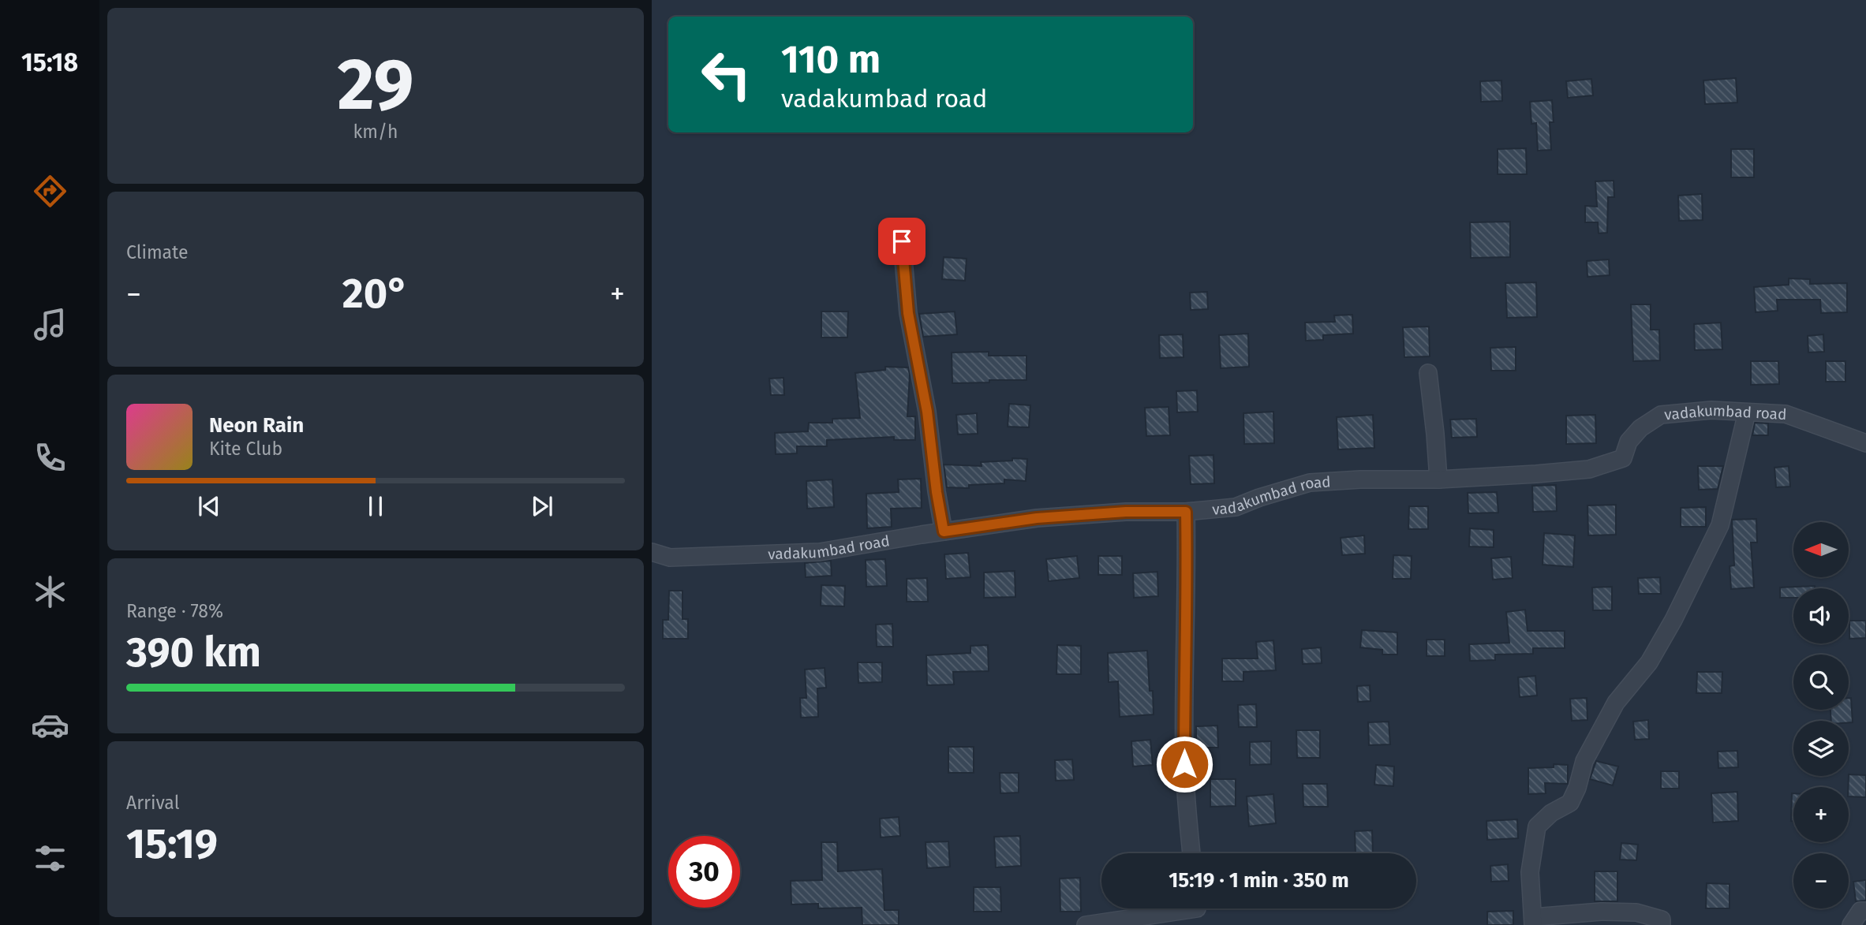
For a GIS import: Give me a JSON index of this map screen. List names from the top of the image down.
{
  "streets": {
    "street": ["vadakumbad road"]
  },
  "north": "left",
  "page": {
    "tabs": "15:18",
    "tile": [
      ["29", "km/h"],
      "Climate",
      ["Range · 78%", "390 km"],
      ["Arrival", "15:19"]
    ],
    "turn": ["110 m", "vadakumbad road"],
    "heat": ["−", "20°", "+"],
    "song": ["Neon Rain", "Kite Club"],
    "map_buttons": ["+", "−"],
    "limit": "30",
    "trip": "15:19 · 1 min · 350 m"
  }
}
